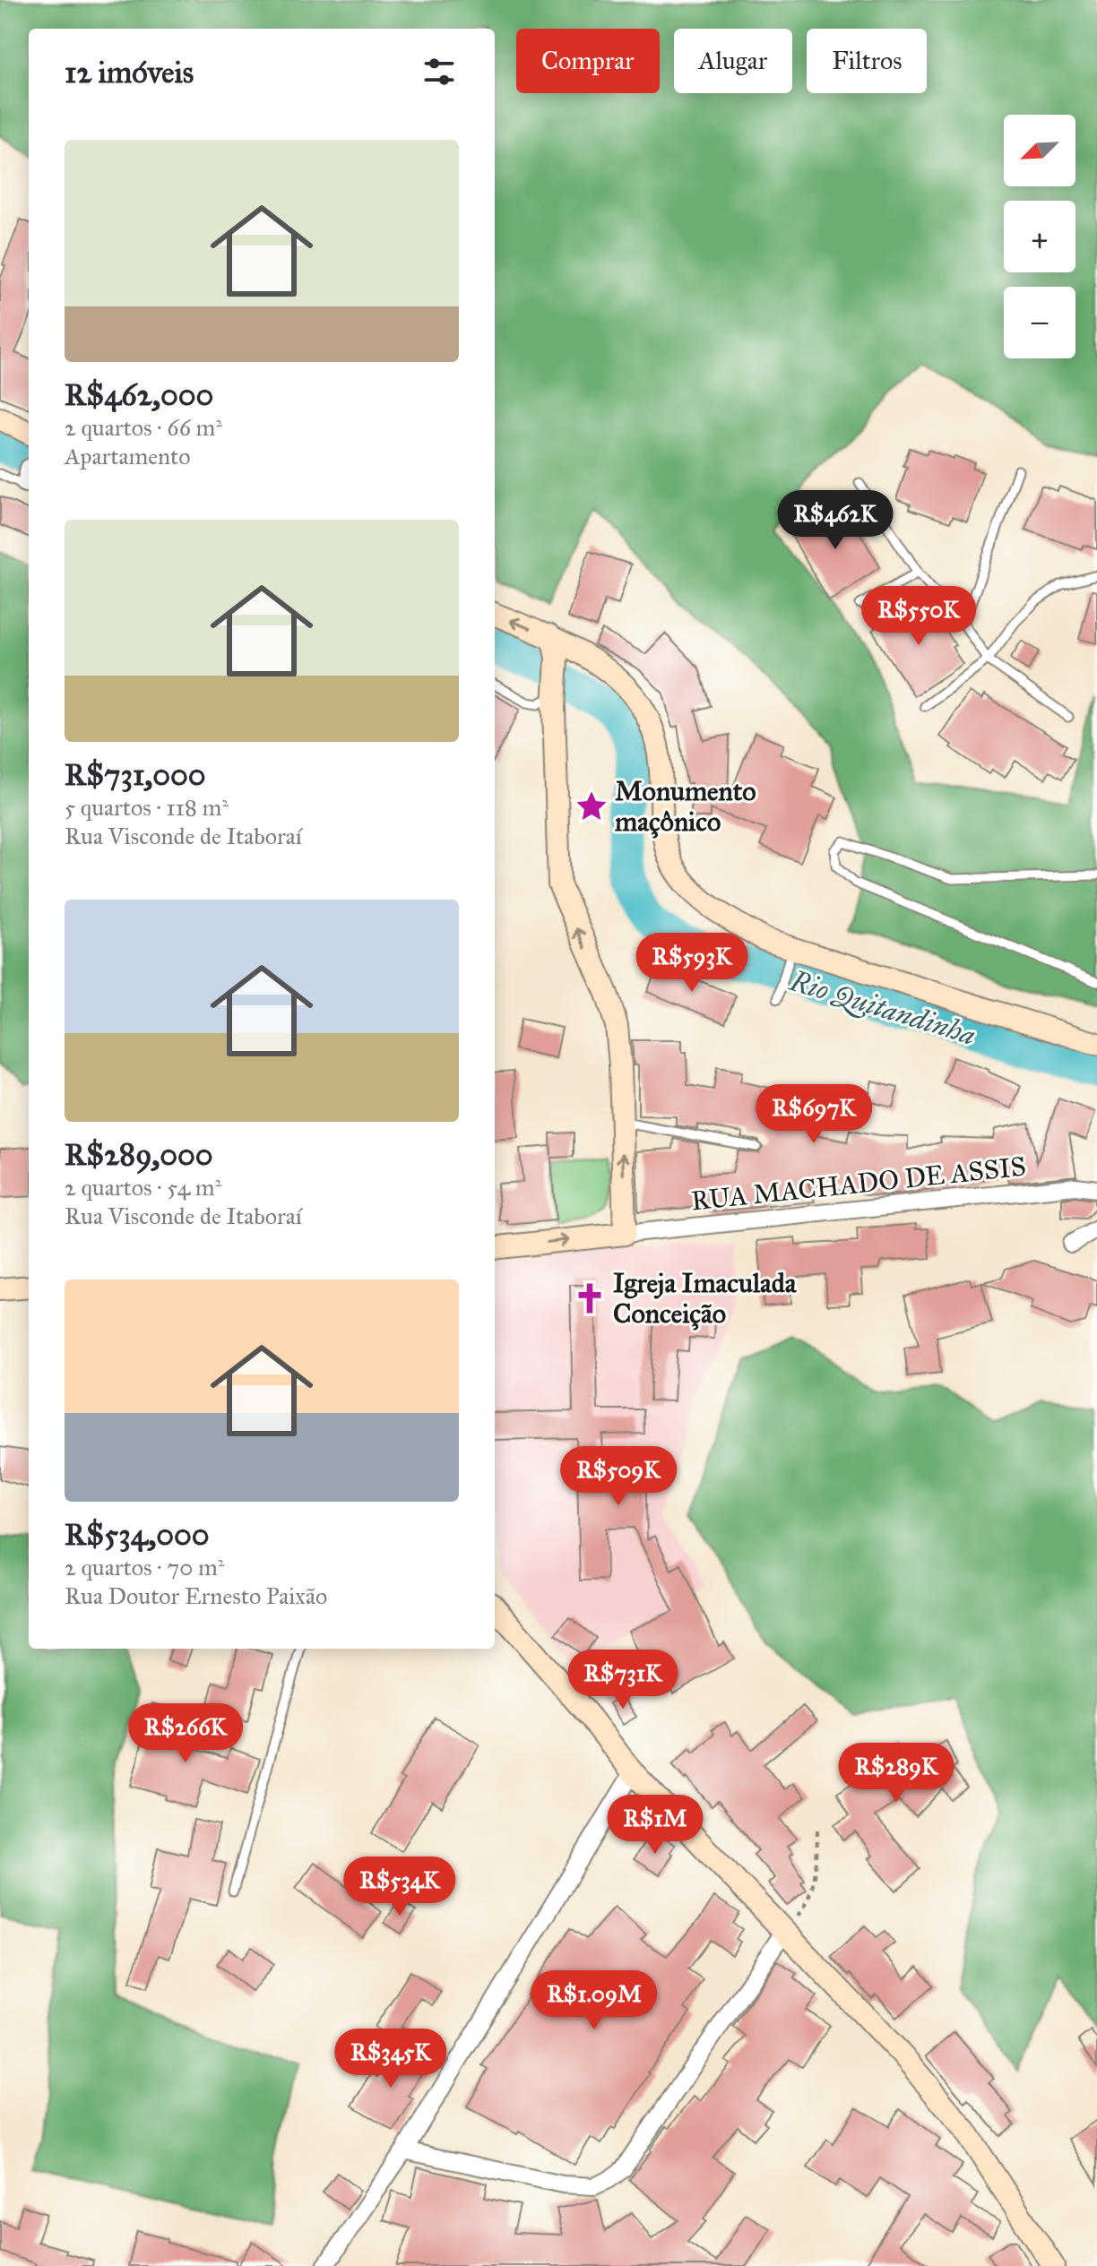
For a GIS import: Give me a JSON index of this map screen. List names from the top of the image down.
{
  "streets": {
    "street": ["RUA MACHADO DE ASSIS"]
  },
  "water": ["Rio Quitandinha"],
  "places": {
    "place": ["Monumento maçônico"],
    "church": ["Igreja Imaculada Conceição"]
  },
  "north": "bottom left",
  "page": {
    "chip": ["Comprar", "Alugar", "Filtros"],
    "heading": "12 imóveis",
    "map_buttons": ["+", "−"],
    "list": [
      {
        "name": "R$462,000",
        "note": "2 quartos · 66 m² · Apartamento"
      },
      {
        "name": "R$731,000",
        "note": "5 quartos · 118 m² · Rua Visconde de Itaboraí"
      },
      {
        "name": "R$289,000",
        "note": "2 quartos · 54 m² · Rua Visconde de Itaboraí"
      },
      {
        "name": "R$534,000",
        "note": "2 quartos · 70 m² · Rua Doutor Ernesto Paixão"
      }
    ],
    "price": [
      "R$462K",
      "R$550K",
      "R$593K",
      "R$697K",
      "R$509K",
      "R$731K",
      "R$266K",
      "R$289K",
      "R$1M",
      "R$534K",
      "R$1.09M",
      "R$345K"
    ]
  }
}
